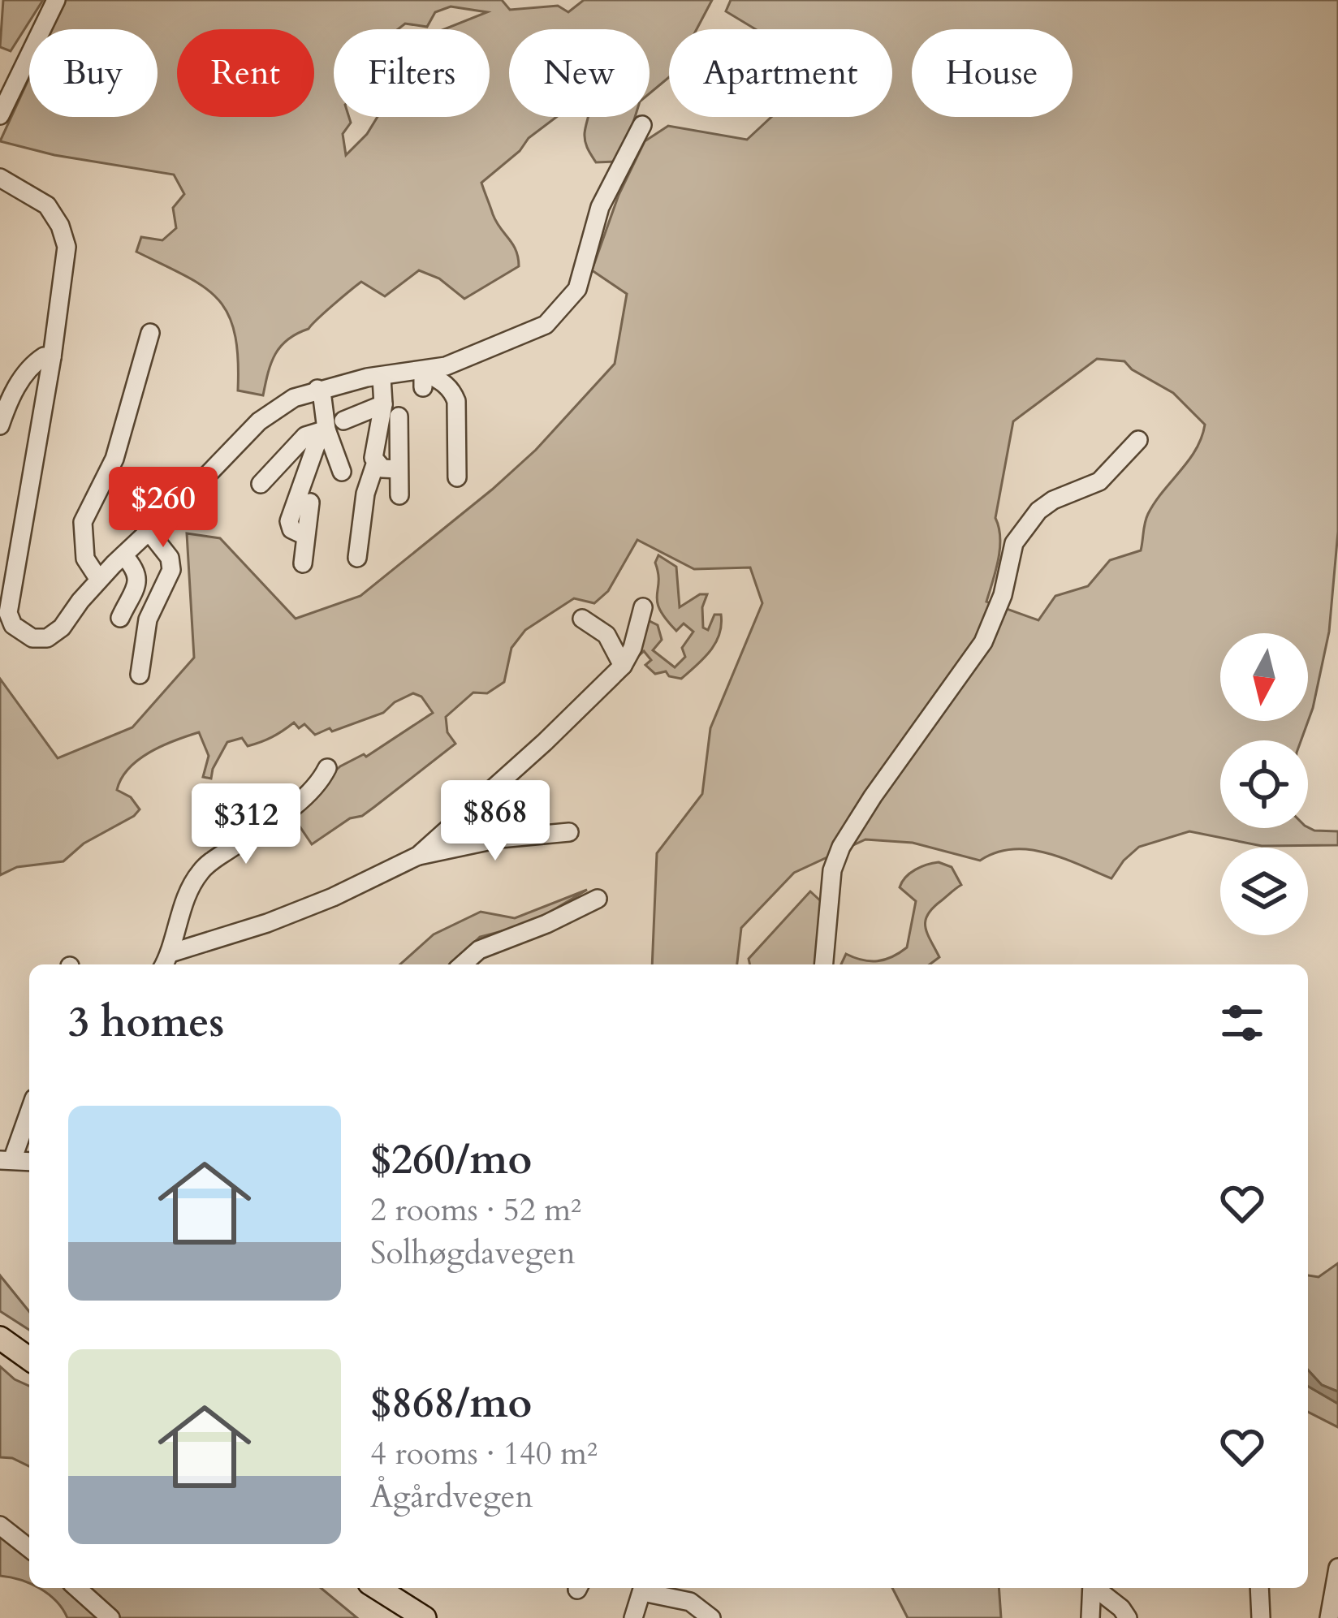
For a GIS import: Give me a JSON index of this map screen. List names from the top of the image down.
{
  "north": "bottom",
  "page": {
    "chip": [
      "Buy",
      "Rent",
      "Filters",
      "New",
      "Apartment",
      "House"
    ],
    "price": ["$260", "$868", "$312"],
    "heading": "3 homes",
    "list": [
      {
        "name": "$260/mo",
        "note": "2 rooms · 52 m² · Solhøgdavegen"
      },
      {
        "name": "$868/mo",
        "note": "4 rooms · 140 m² · Ågårdvegen"
      }
    ]
  }
}
